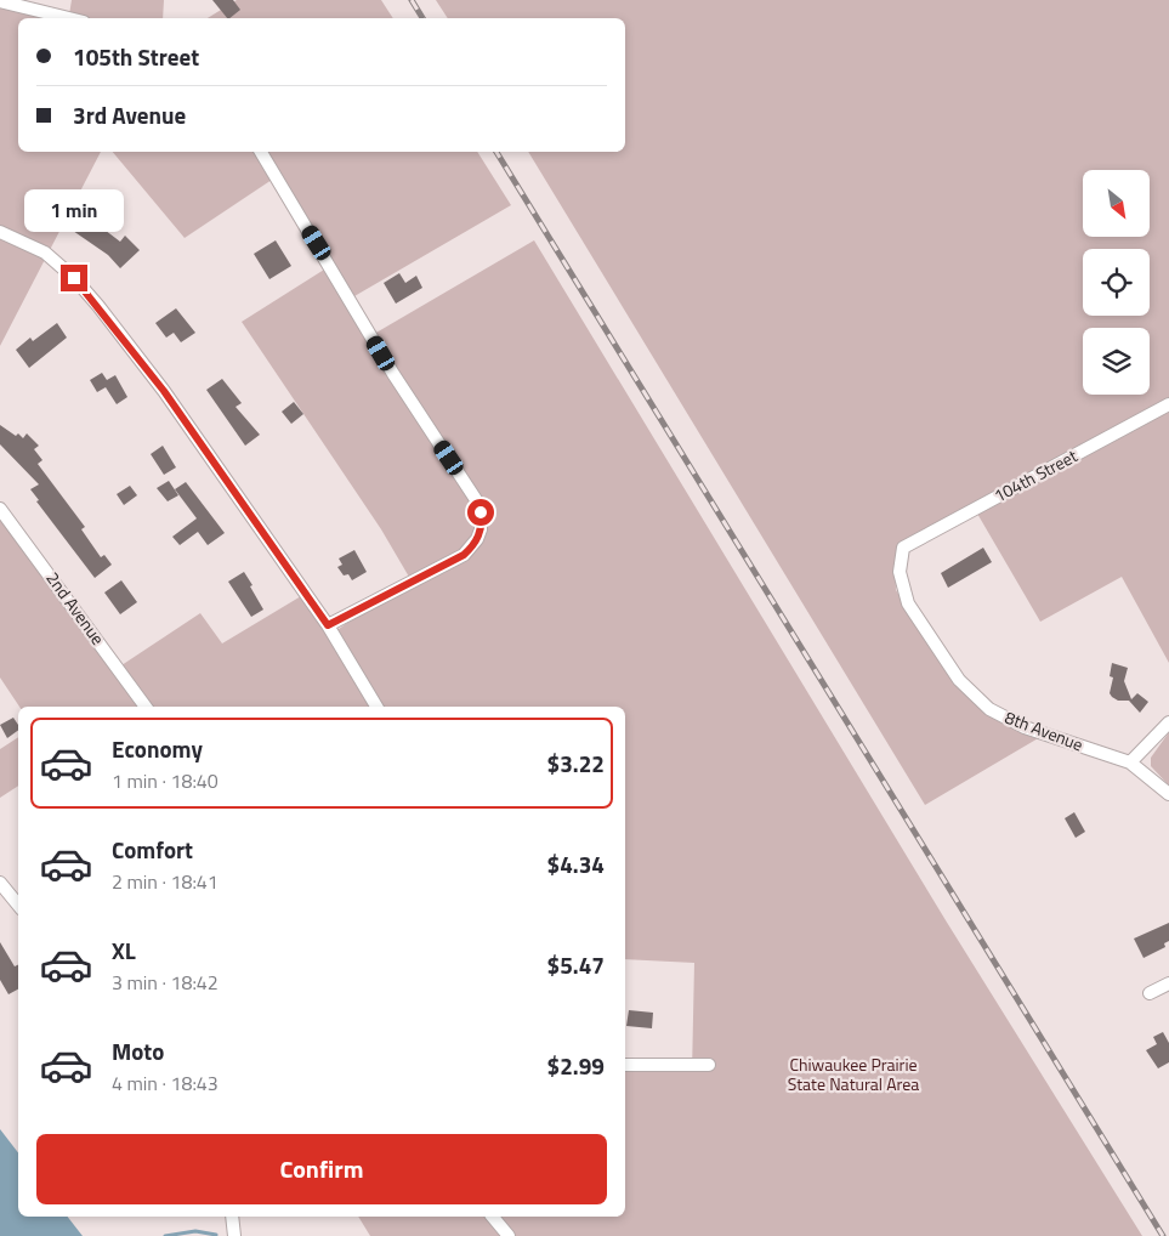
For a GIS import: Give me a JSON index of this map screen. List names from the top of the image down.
{
  "streets": {
    "street": ["104th Street", "2nd Avenue", "8th Avenue"]
  },
  "crossings": [
    ["104th Street", "8th Avenue"]
  ],
  "parks": ["Chiwaukee Prairie State Natural Area"],
  "north": "bottom right",
  "page": {
    "banner": ["105th Street", "3rd Avenue"],
    "bubble": "1 min",
    "list": [
      {
        "name": "Economy",
        "note": "1 min · 18:40",
        "value": "$3.22"
      },
      {
        "name": "Comfort",
        "note": "2 min · 18:41",
        "value": "$4.34"
      },
      {
        "name": "XL",
        "note": "3 min · 18:42",
        "value": "$5.47"
      },
      {
        "name": "Moto",
        "note": "4 min · 18:43",
        "value": "$2.99"
      }
    ],
    "buttons": "Confirm"
  }
}
